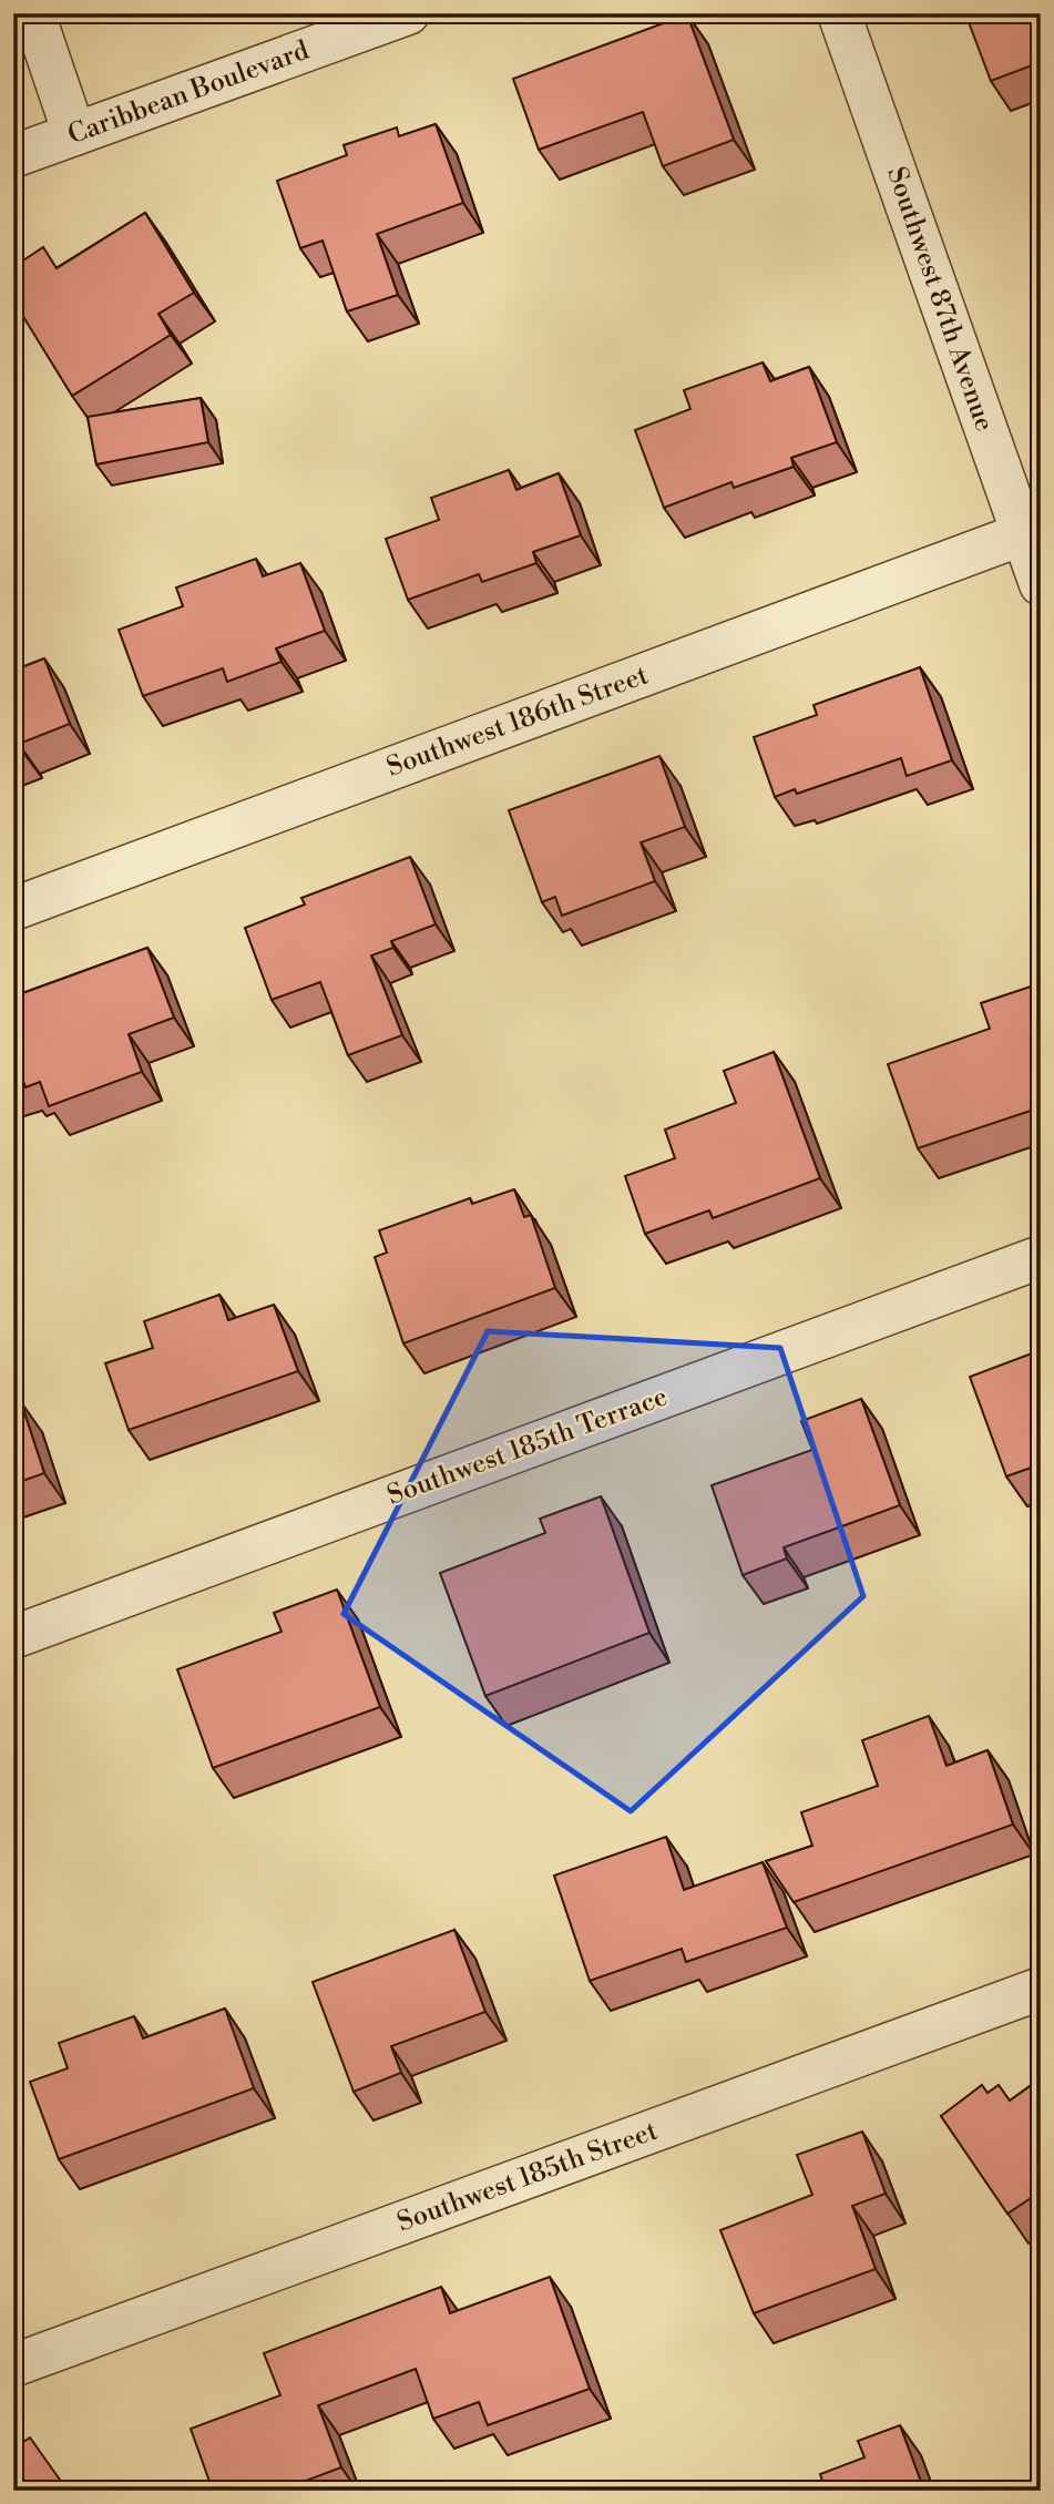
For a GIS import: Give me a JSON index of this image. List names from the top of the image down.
{
  "streets": {
    "street": [
      "Caribbean Boulevard",
      "Southwest 87th Avenue",
      "Southwest 186th Street",
      "Southwest 185th Terrace",
      "Southwest 185th Street"
    ]
  },
  "crossings": [
    ["Southwest 87th Avenue", "Southwest 186th Street"]
  ]
}
